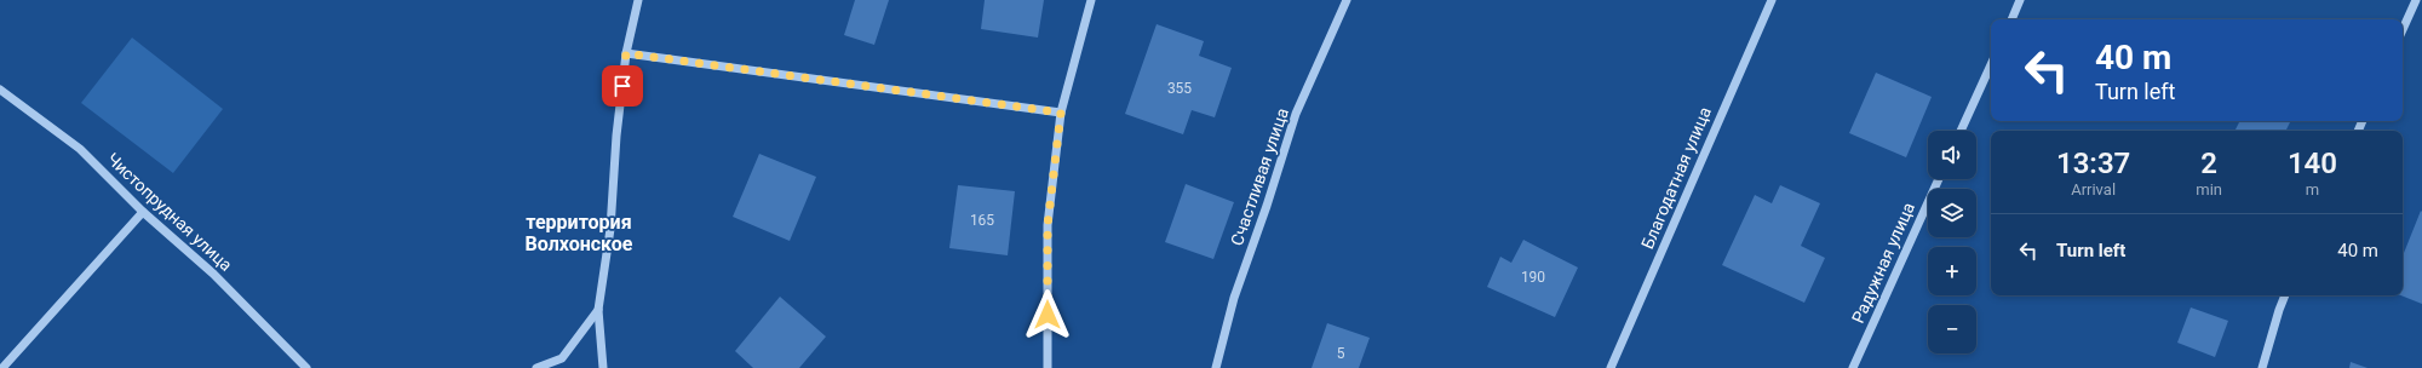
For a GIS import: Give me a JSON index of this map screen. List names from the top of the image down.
{
  "streets": {
    "street": [
      "Счастливая улица",
      "Благодатная улица",
      "Чистопрудная улица",
      "Радужная улица"
    ]
  },
  "districts": ["территория Волхонское"],
  "house_numbers": [
    "355",
    "165",
    "190",
    "5"
  ],
  "page": {
    "turn": ["40 m", "Turn left"],
    "map_buttons": ["+", "−"],
    "eta": [
      "13:37",
      "Arrival",
      "2",
      "min",
      "140",
      "m"
    ],
    "list": [
      {
        "name": "Turn left",
        "value": "40 m"
      }
    ]
  }
}
